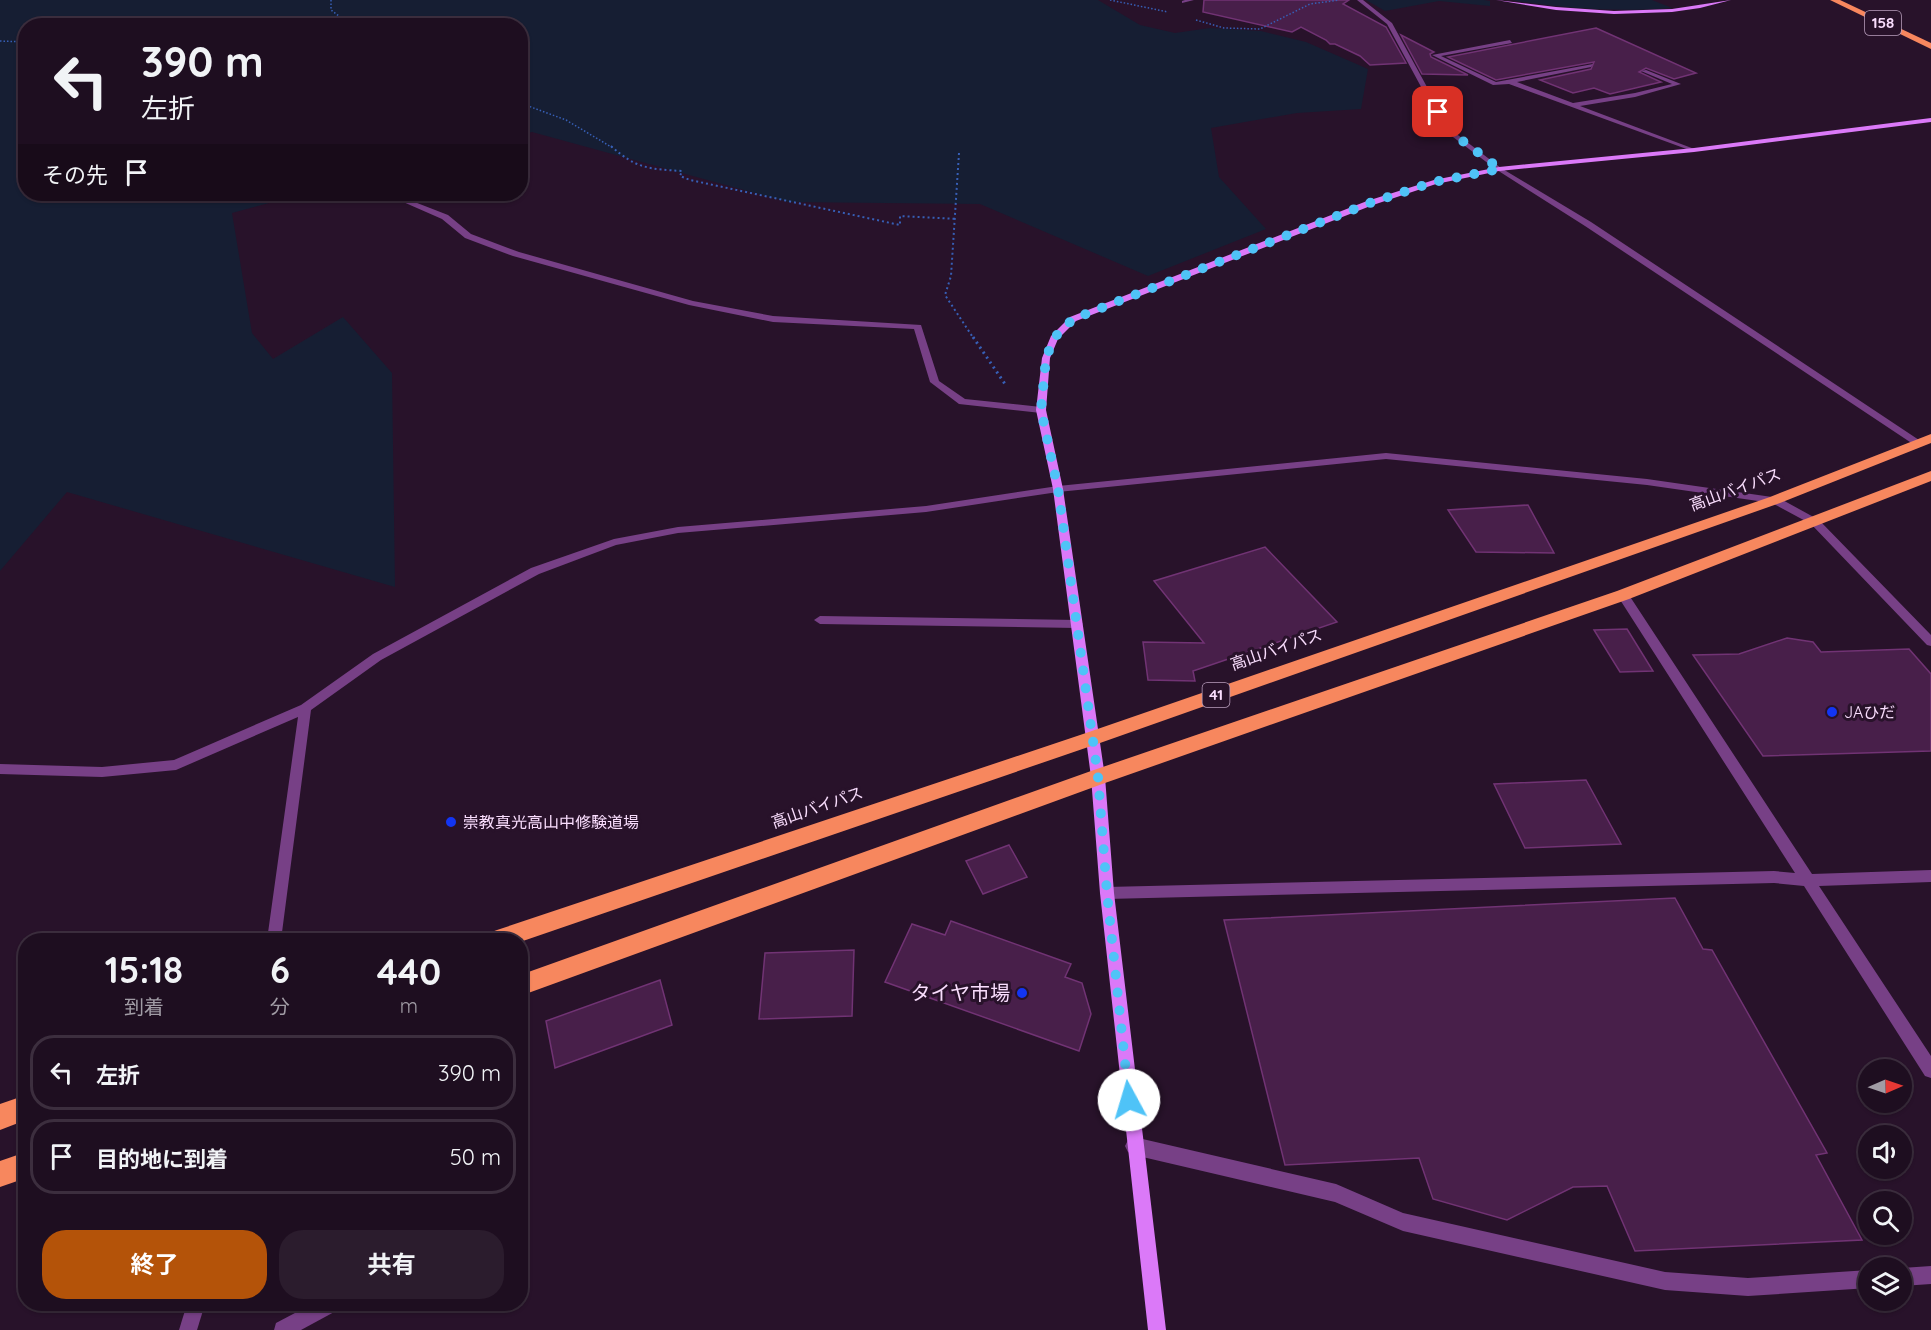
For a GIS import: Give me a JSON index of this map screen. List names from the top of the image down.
{
  "streets": {
    "highway": ["158", "高山バイパス", "41"]
  },
  "places": ["JAひだ", "崇教真光高山中修験道場", "タイヤ市場"],
  "north": "right",
  "page": {
    "turn": ["390 m", "左折"],
    "then": "その先",
    "eta": [
      "15:18",
      "到着",
      "6",
      "分",
      "440",
      "m"
    ],
    "list": [
      {
        "name": "左折",
        "value": "390 m"
      },
      {
        "name": "目的地に到着",
        "value": "50 m"
      }
    ],
    "buttons": ["終了", "共有"]
  }
}
